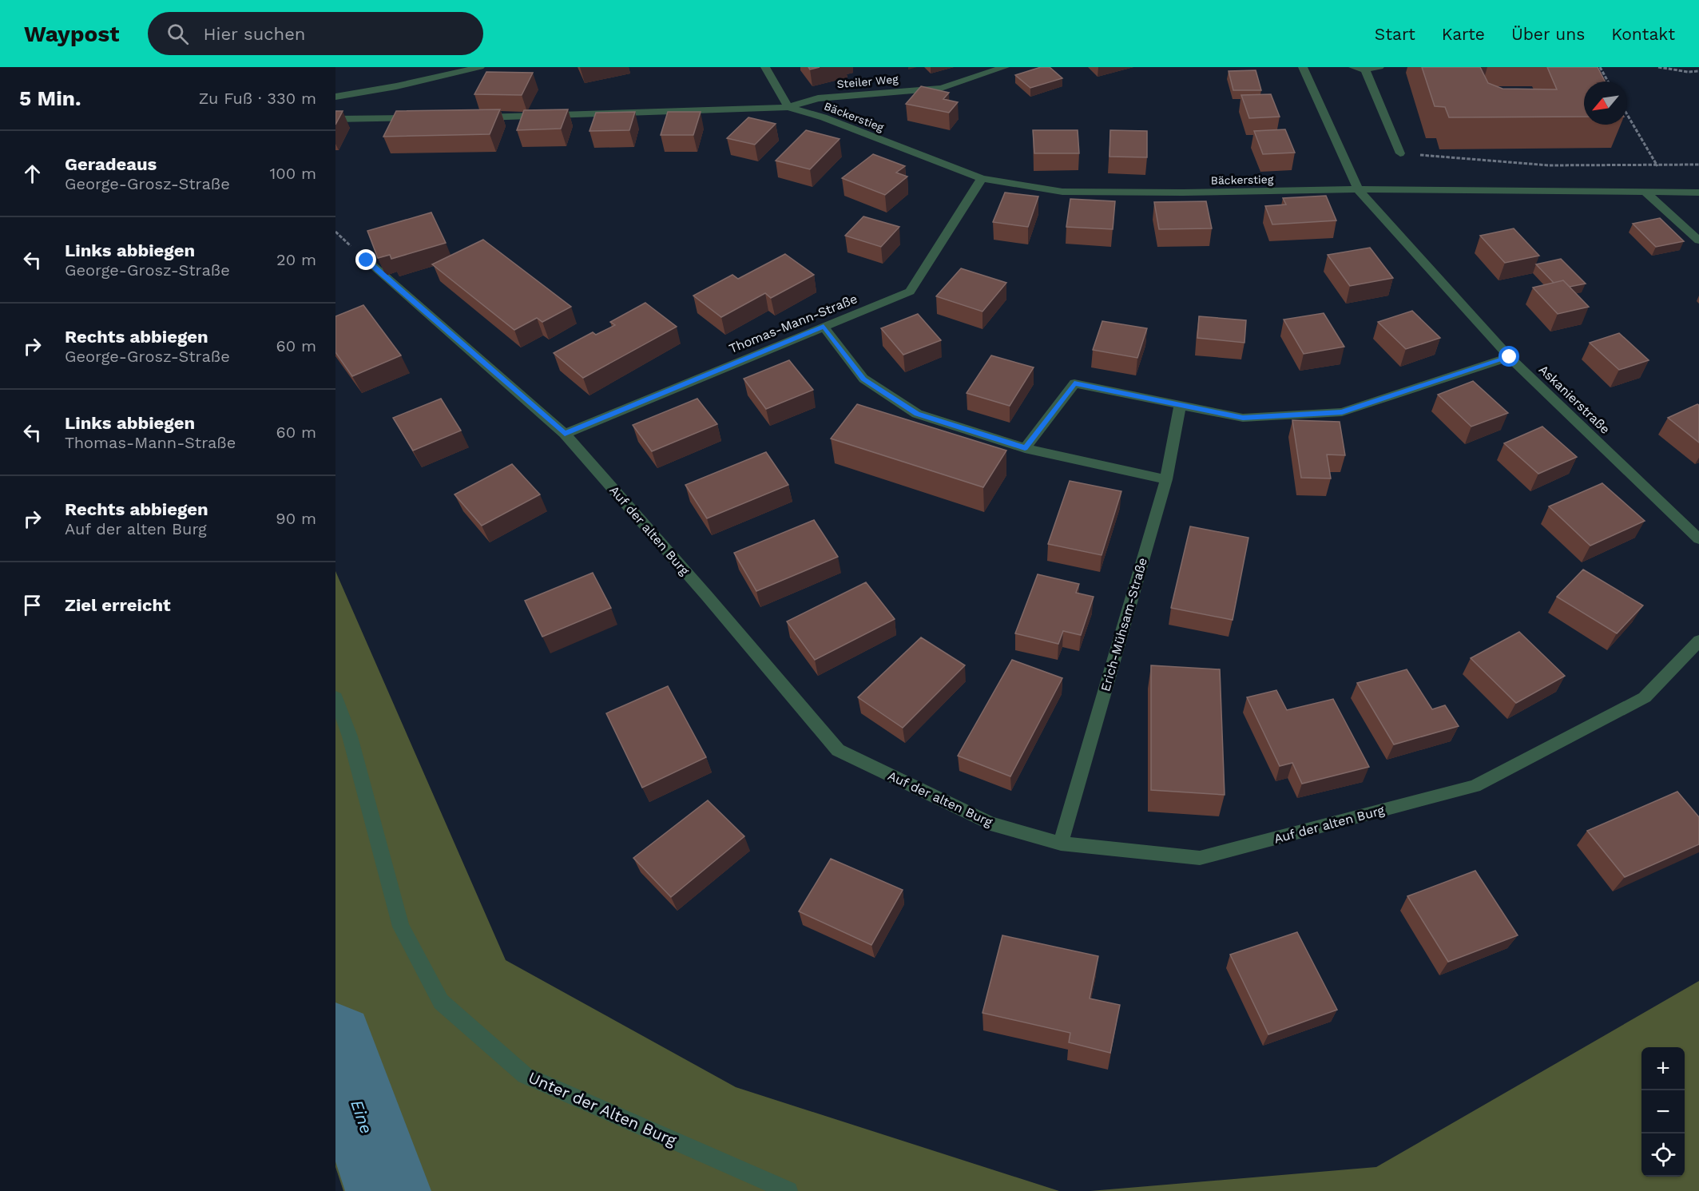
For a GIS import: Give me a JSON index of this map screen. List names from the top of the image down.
{
  "streets": {
    "street": [
      "Steiler Weg",
      "Bäckerstieg",
      "Thomas-Mann-Straße",
      "Askanierstraße",
      "Auf der alten Burg",
      "Erich-Mühsam-Straße",
      "Unter der Alten Burg"
    ]
  },
  "crossings": [
    ["Steiler Weg", "Bäckerstieg"],
    ["Bäckerstieg", "Thomas-Mann-Straße"],
    ["Bäckerstieg", "Askanierstraße"],
    ["Thomas-Mann-Straße", "Auf der alten Burg"],
    ["Auf der alten Burg", "Erich-Mühsam-Straße"]
  ],
  "water": ["Eine"],
  "north": "bottom left",
  "page": {
    "header": "Waypost",
    "search": "Hier suchen",
    "nav": [
      "Start",
      "Karte",
      "Über uns",
      "Kontakt"
    ],
    "heading": ["5 Min.", "Zu Fuß · 330 m"],
    "list": [
      ["Geradeaus", "George-Grosz-Straße", "100 m"],
      ["Links abbiegen", "George-Grosz-Straße", "20 m"],
      ["Rechts abbiegen", "George-Grosz-Straße", "60 m"],
      ["Links abbiegen", "Thomas-Mann-Straße", "60 m"],
      ["Rechts abbiegen", "Auf der alten Burg", "90 m"],
      "Ziel erreicht"
    ],
    "map_buttons": ["+", "−"]
  }
}
